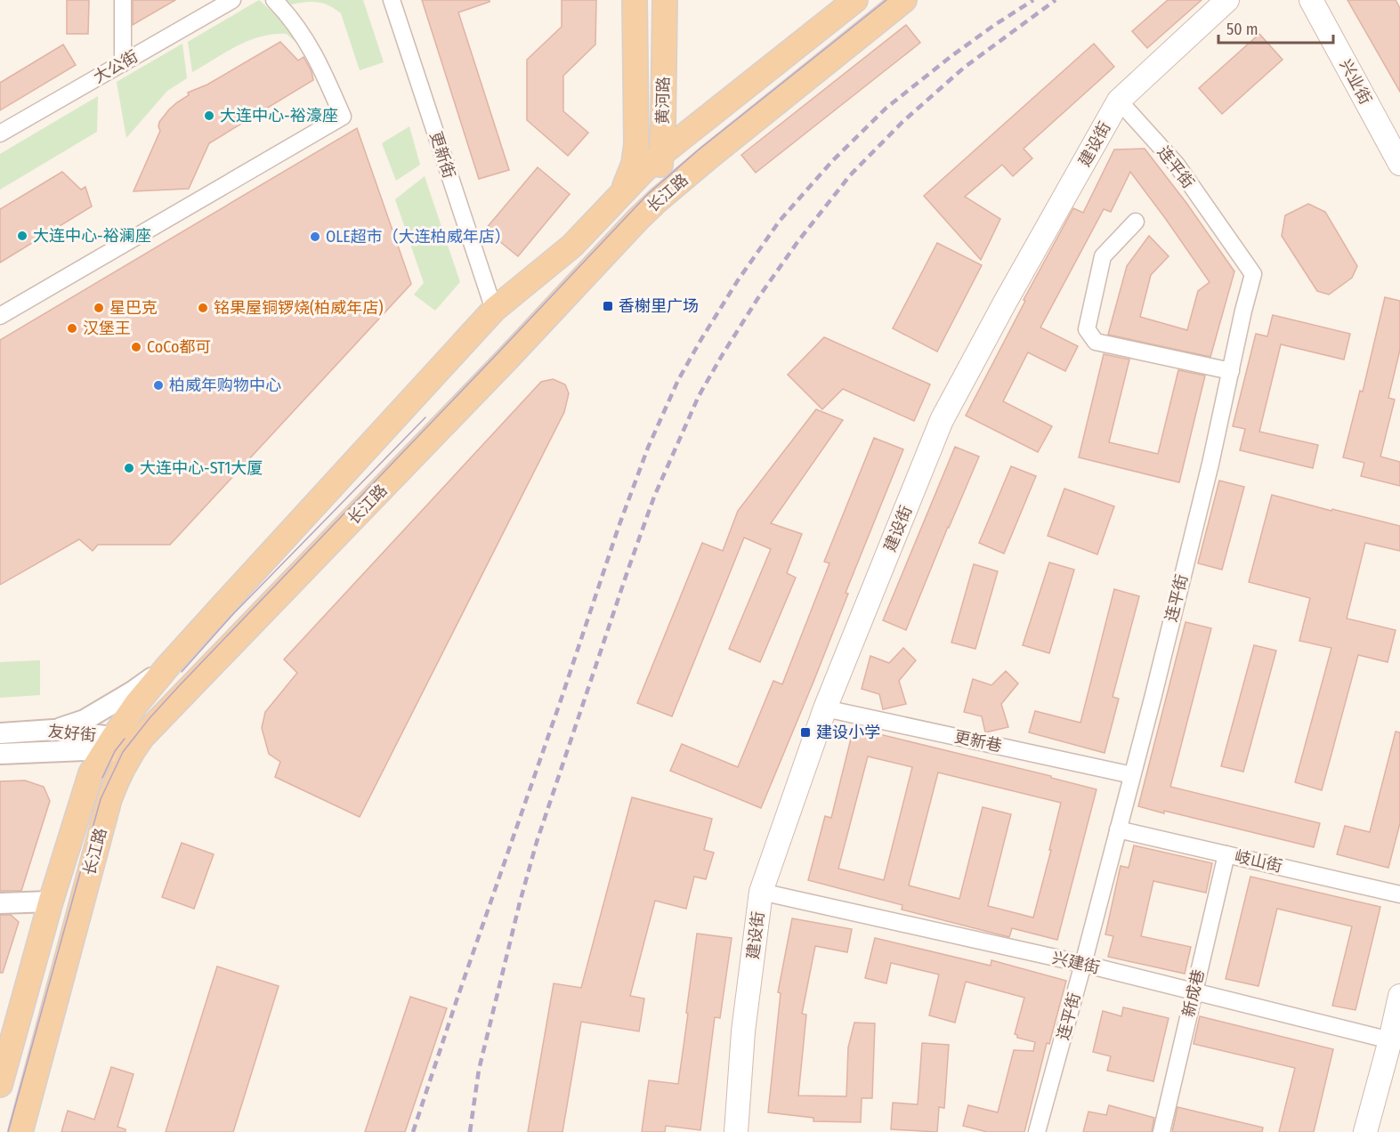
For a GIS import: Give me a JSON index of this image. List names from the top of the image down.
{
  "streets": {
    "main road": [
      "兴业街",
      "黄河路",
      "建设街",
      "长江路"
    ],
    "street": [
      "大公街",
      "更新街",
      "连平街",
      "友好街",
      "更新巷",
      "岐山街",
      "兴建街",
      "新成巷"
    ]
  },
  "crossings": [
    ["黄河路", "长江路"],
    ["建设街", "连平街"],
    ["建设街", "更新巷"],
    ["建设街", "兴建街"],
    ["更新街", "长江路"],
    ["连平街", "更新巷"],
    ["连平街", "岐山街"],
    ["连平街", "兴建街"],
    ["长江路", "友好街"],
    ["岐山街", "新成巷"],
    ["兴建街", "新成巷"]
  ],
  "places": {
    "other": [
      "大连中心-裕濠座",
      "大连中心-裕澜座",
      "OLE超市（大连柏威年店）",
      "星巴克",
      "铭果屋铜锣烧(柏威年店)",
      "汉堡王",
      "CoCo都可",
      "柏威年购物中心",
      "大连中心-ST1大厦"
    ],
    "transit": ["香榭里广场", "建设小学"]
  },
  "scale_bar": "50 m"
}
